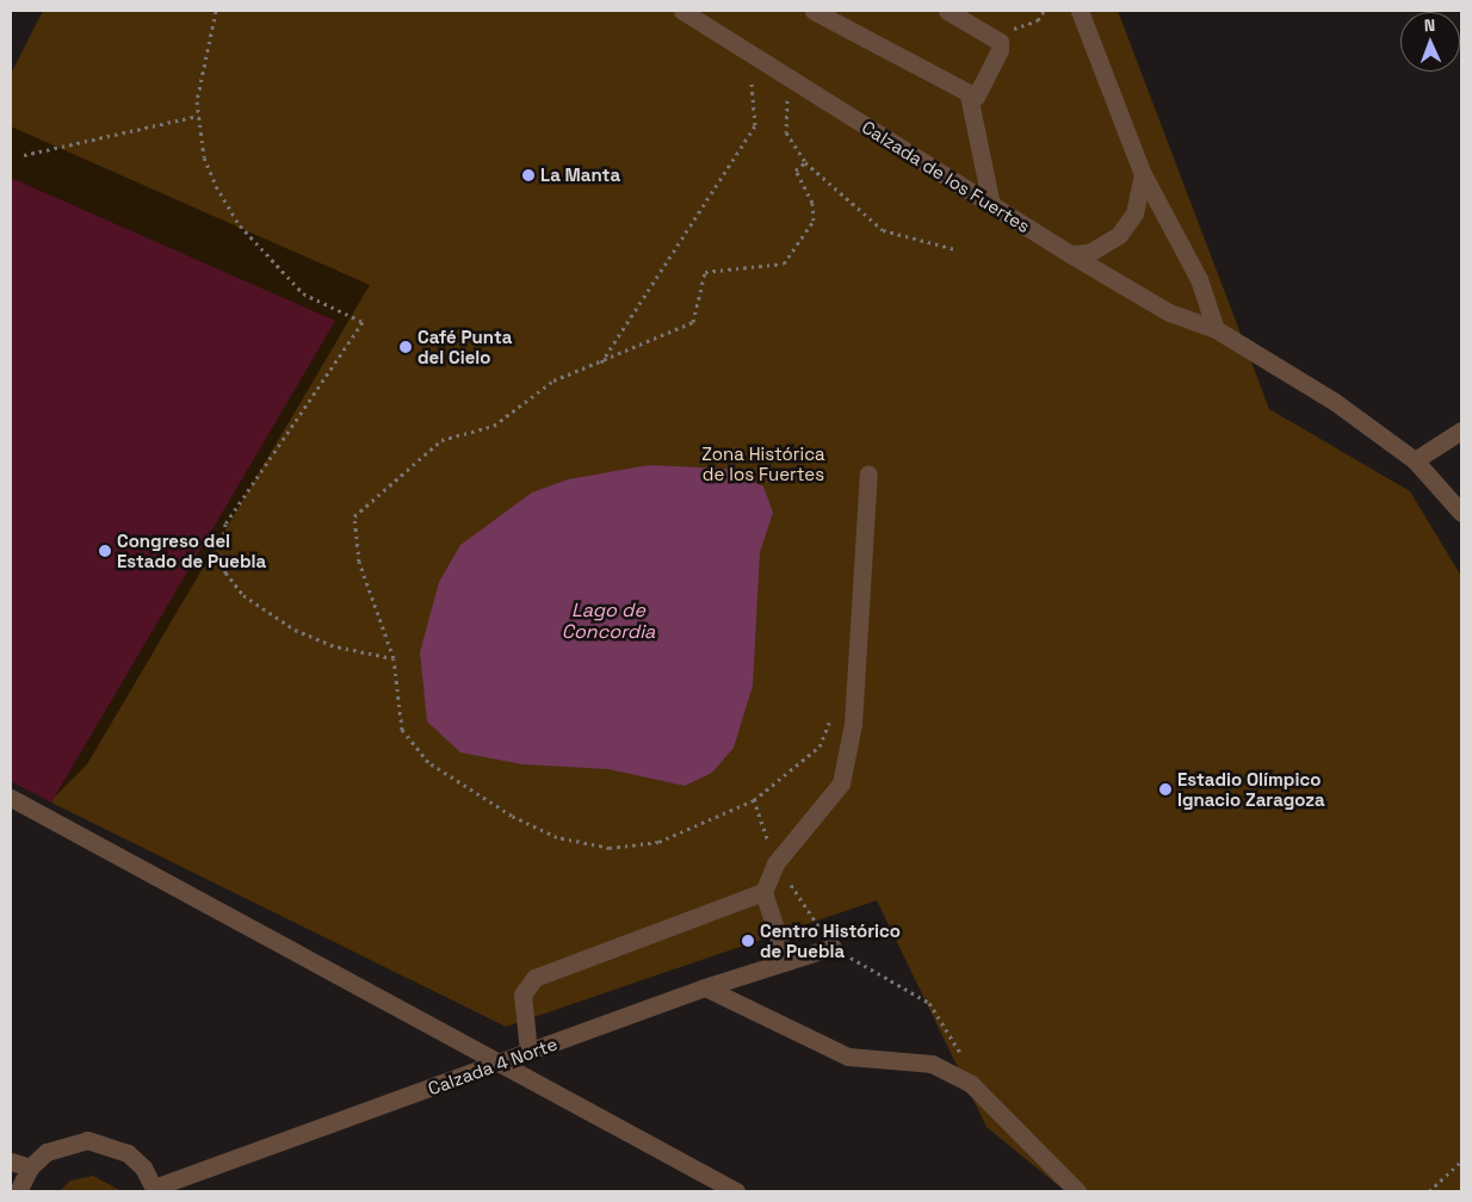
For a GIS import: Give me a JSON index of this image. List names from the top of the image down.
{
  "streets": {
    "street": ["Calzada de los Fuertes", "Calzada 4 Norte"]
  },
  "water": ["Lago de Concordia"],
  "parks": ["Zona Histórica de los Fuertes"],
  "places": [
    "La Manta",
    "Café Punta del Cielo",
    "Congreso del Estado de Puebla",
    "Estadio Olímpico Ignacio Zaragoza",
    "Centro Histórico de Puebla"
  ],
  "north": "top"
}
